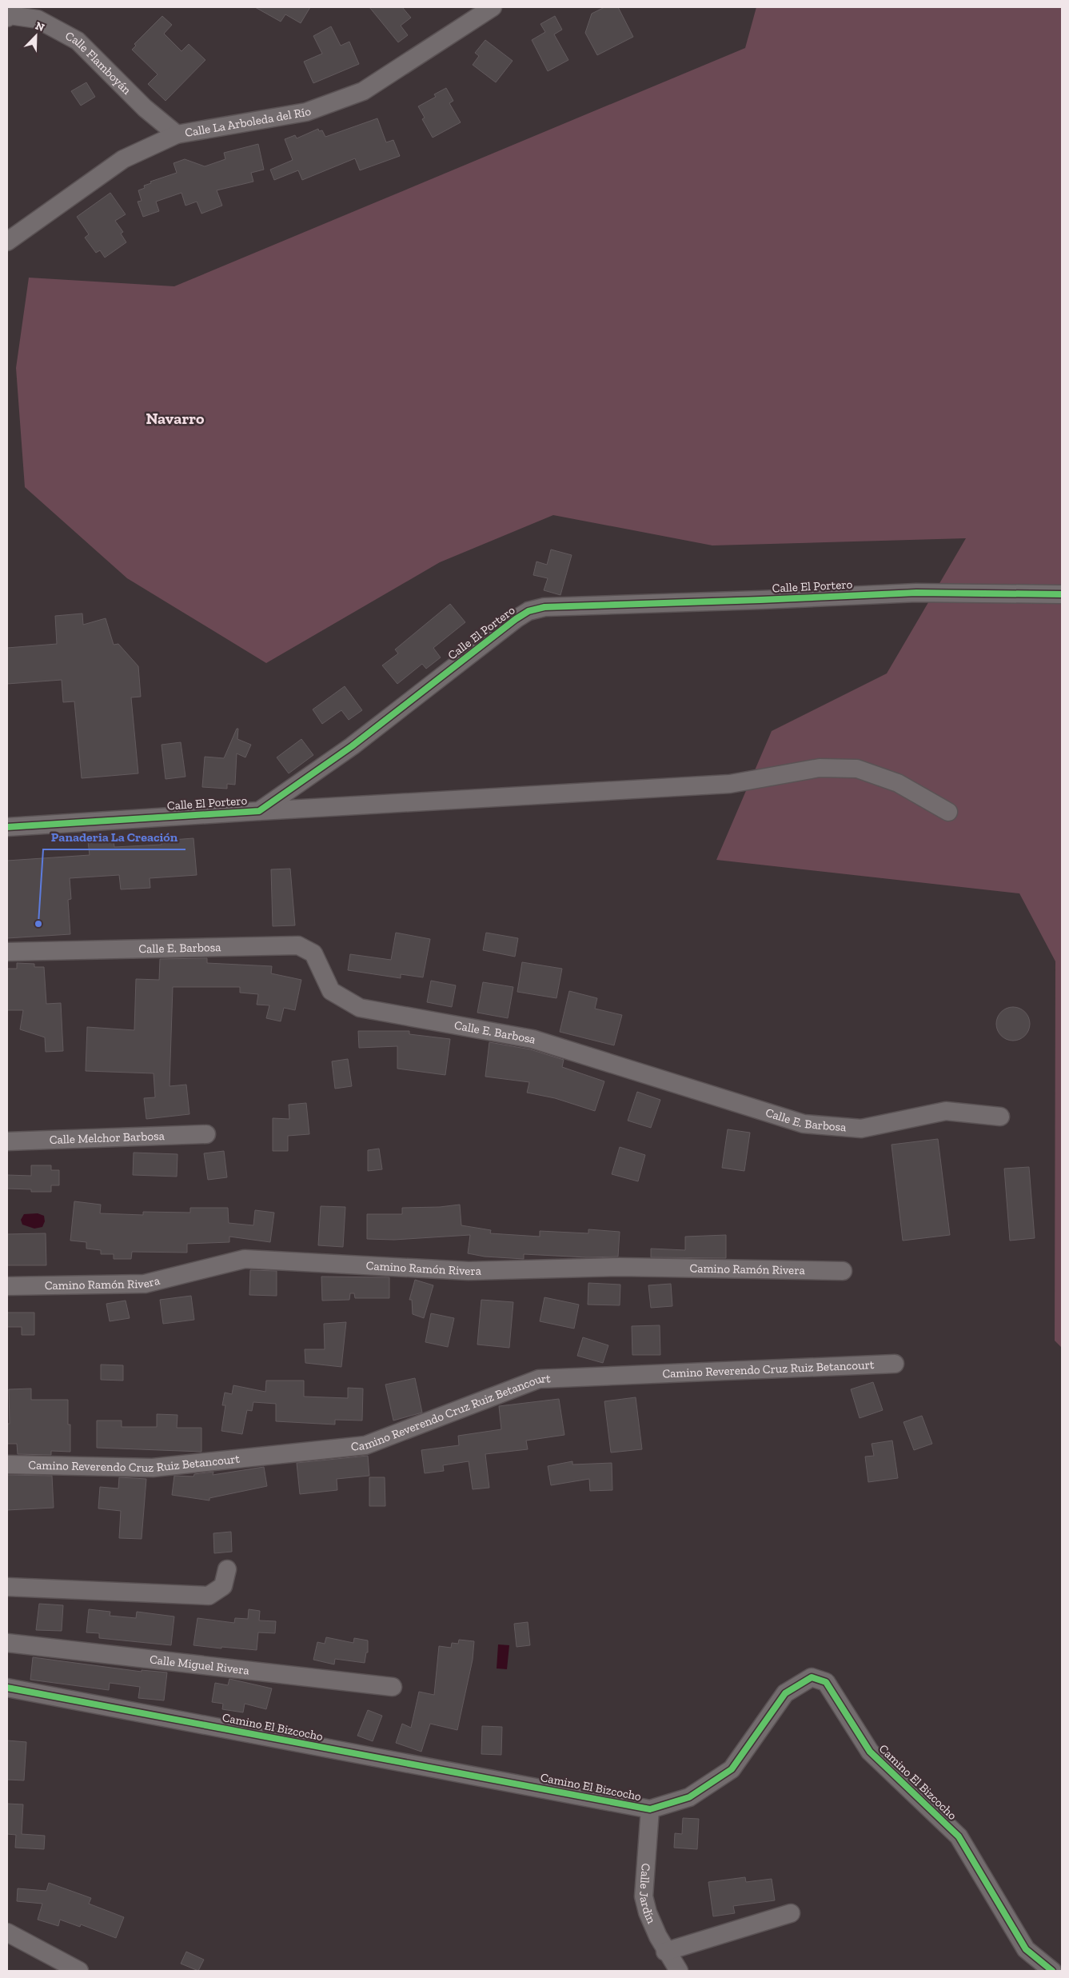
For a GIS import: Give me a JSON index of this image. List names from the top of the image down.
{
  "streets": {
    "street": [
      "Calle Flamboyán",
      "Calle La Arboleda del Río",
      "Calle El Portero",
      "Calle E. Barbosa",
      "Calle Melchor Barbosa",
      "Camino Ramón Rivera",
      "Camino Reverendo Cruz Ruiz Betancourt",
      "Calle Miguel Rivera",
      "Camino El Bizcocho",
      "Calle Jardín"
    ]
  },
  "crossings": [
    ["Calle Flamboyán", "Calle La Arboleda del Río"],
    ["Camino El Bizcocho", "Calle Jardín"]
  ],
  "districts": ["Navarro"],
  "places": ["Panaderia La Creación"],
  "north": "top right"
}
